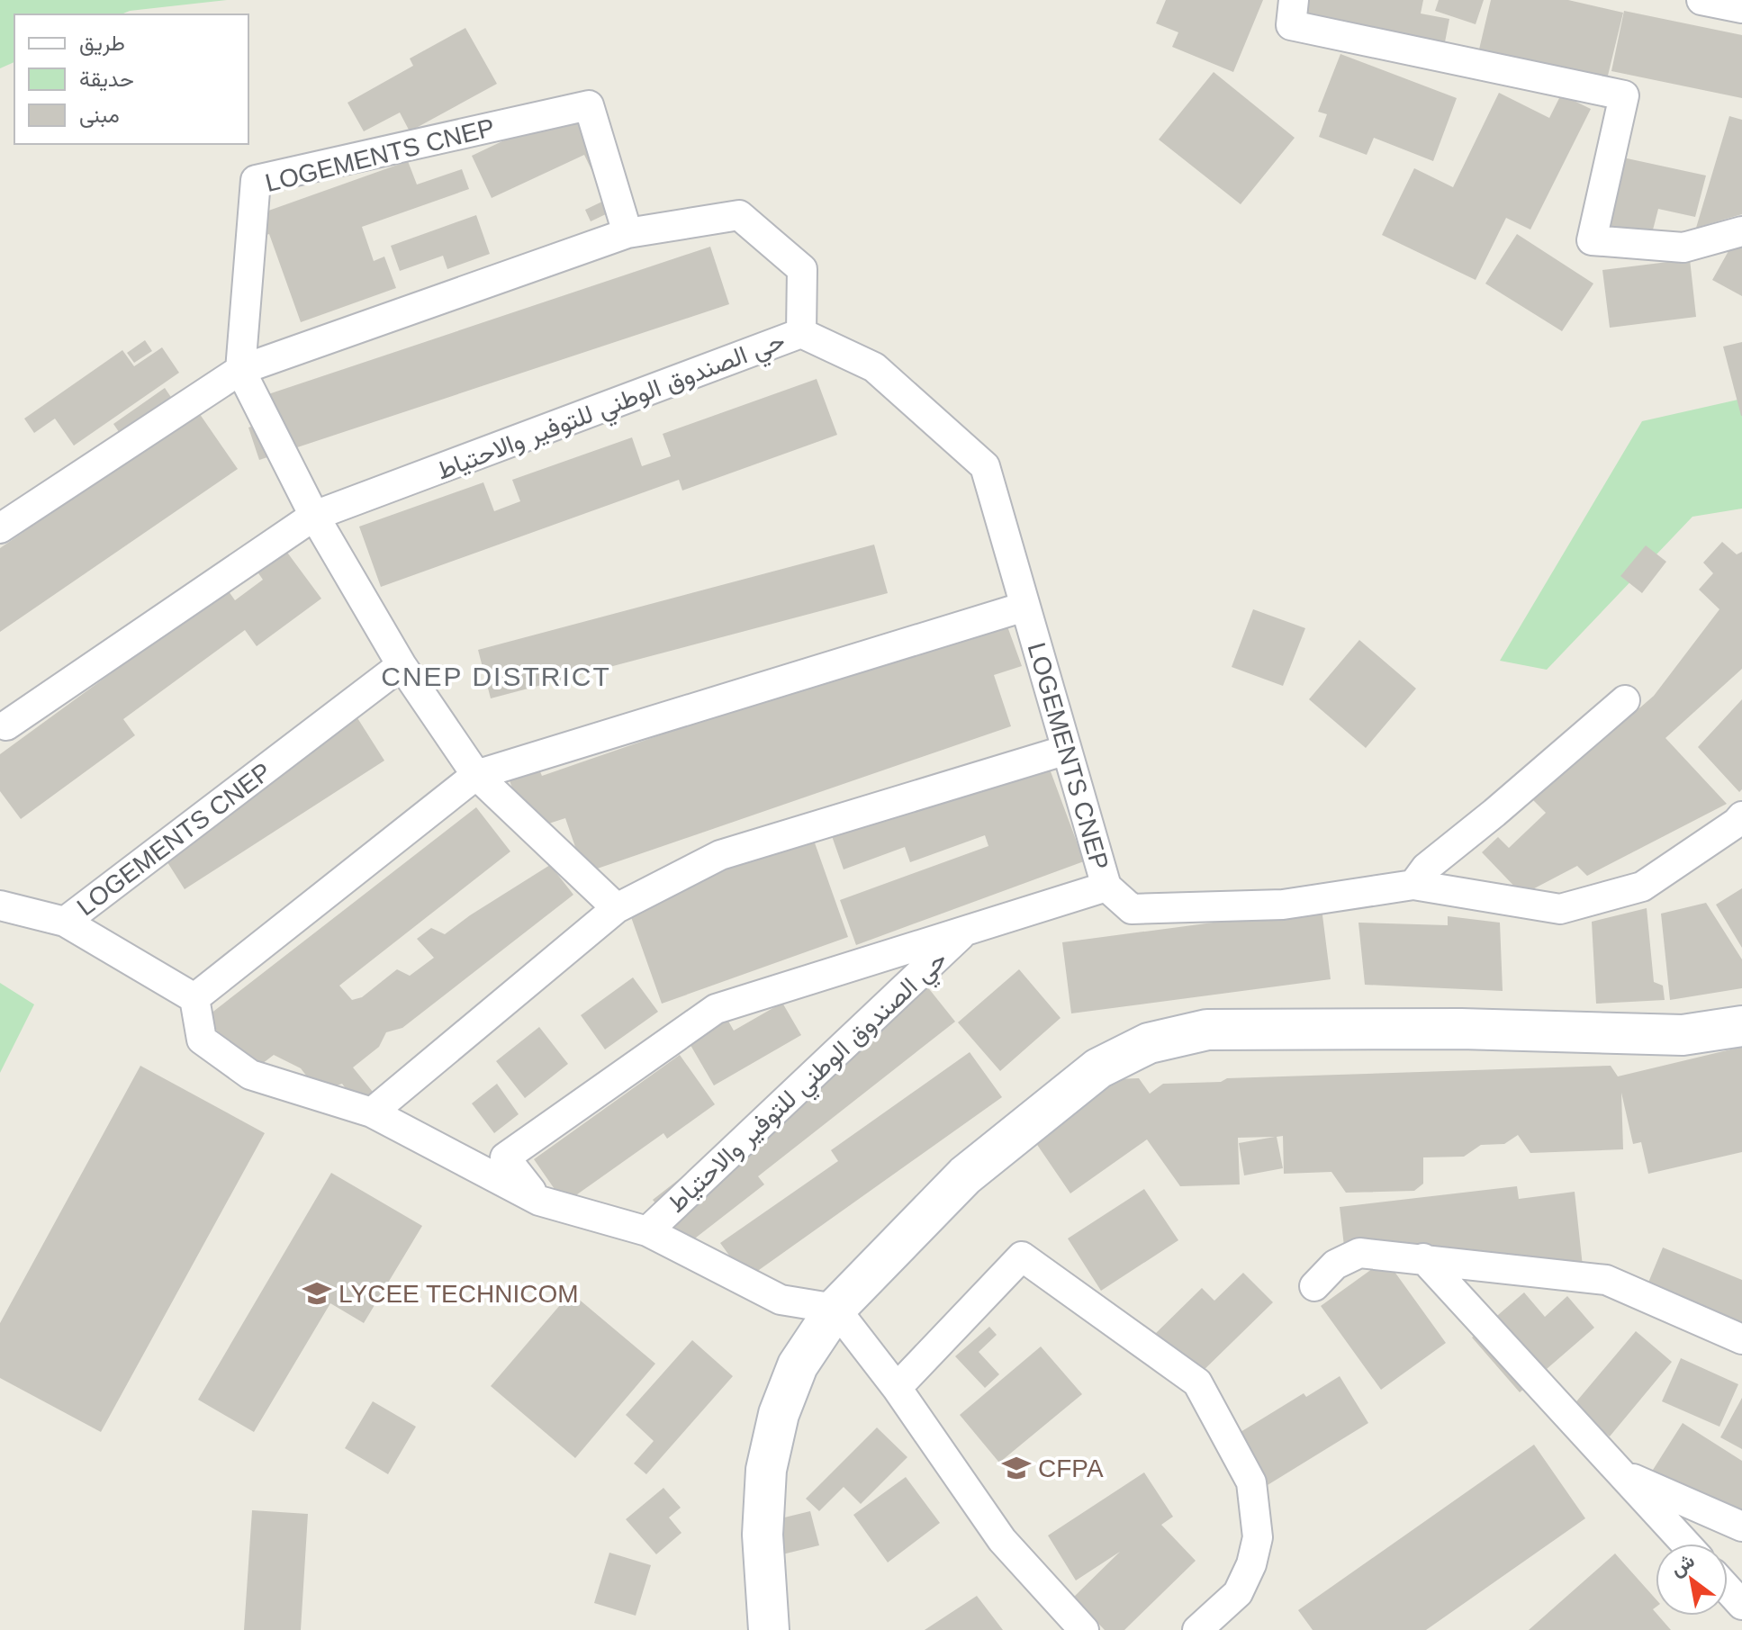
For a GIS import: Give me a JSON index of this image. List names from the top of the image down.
{
  "streets": {
    "street": ["LOGEMENTS CNEP", "حي الصندوق الوطني للتوفير والاحتياط"]
  },
  "crossings": [
    ["LOGEMENTS CNEP", "حي الصندوق الوطني للتوفير والاحتياط"]
  ],
  "districts": ["CNEP DISTRICT"],
  "places": {
    "school or university": ["LYCEE TECHNICOM", "CFPA"]
  },
  "legend": ["طريق", "حديقة", "مبنى"],
  "north": "top left"
}
